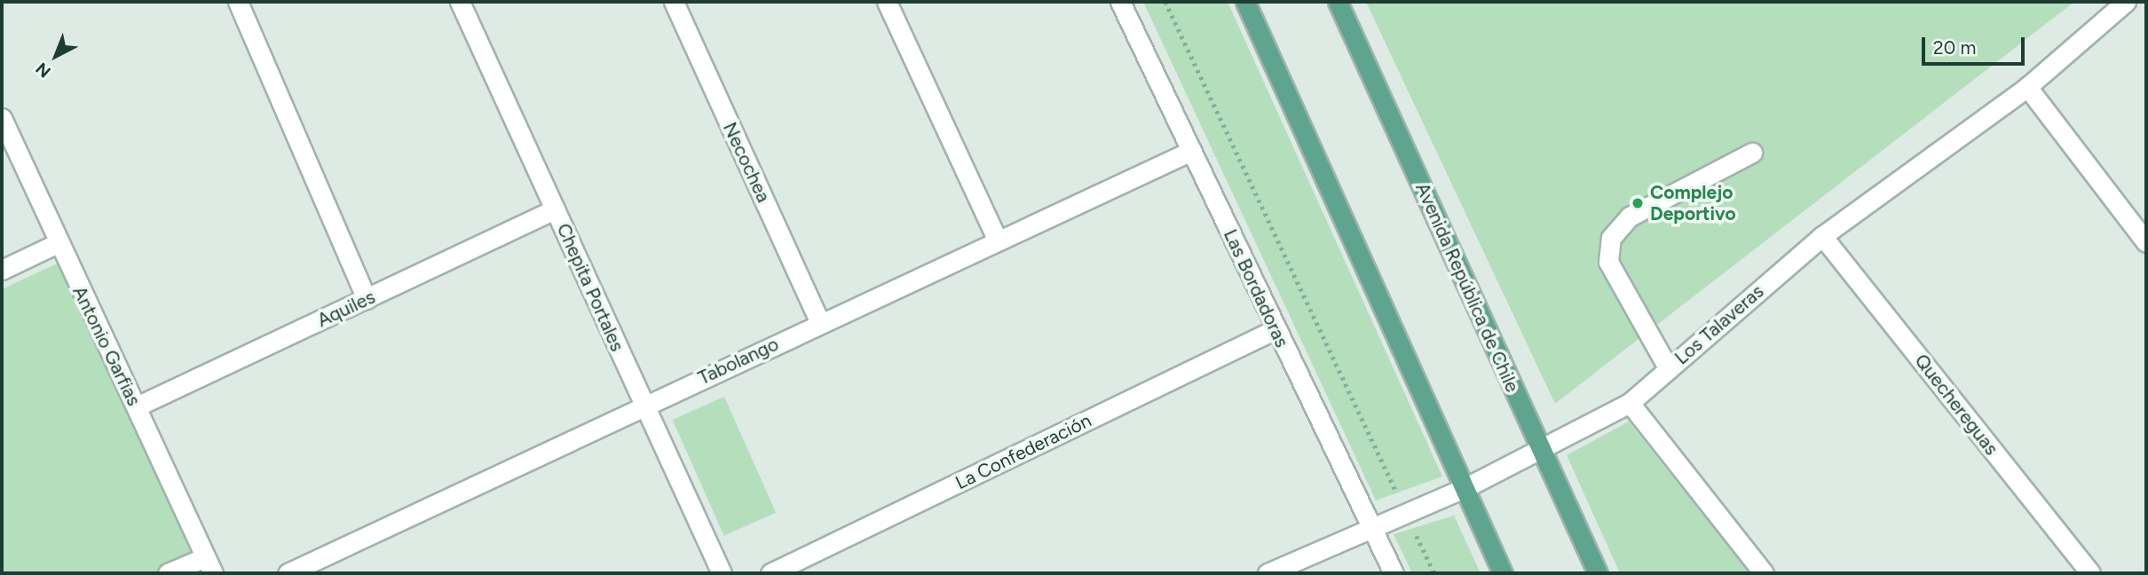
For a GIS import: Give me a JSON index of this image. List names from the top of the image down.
{
  "streets": {
    "main road": ["Avenida República de Chile"],
    "street": [
      "Necochea",
      "Chepita Portales",
      "Las Bordadoras",
      "Aquiles",
      "Los Talaveras",
      "Antonio Garfias",
      "Tabolango",
      "Quechereguas",
      "La Confederación"
    ]
  },
  "crossings": [
    ["Necochea", "Tabolango"],
    ["Chepita Portales", "Aquiles"],
    ["Chepita Portales", "Tabolango"],
    ["Avenida República de Chile", "Los Talaveras"],
    ["Las Bordadoras", "Los Talaveras"],
    ["Las Bordadoras", "Tabolango"],
    ["Las Bordadoras", "La Confederación"],
    ["Aquiles", "Antonio Garfias"],
    ["Los Talaveras", "Quechereguas"]
  ],
  "places": ["Complejo Deportivo"],
  "scale_bar": "20 m",
  "north": "bottom left"
}
